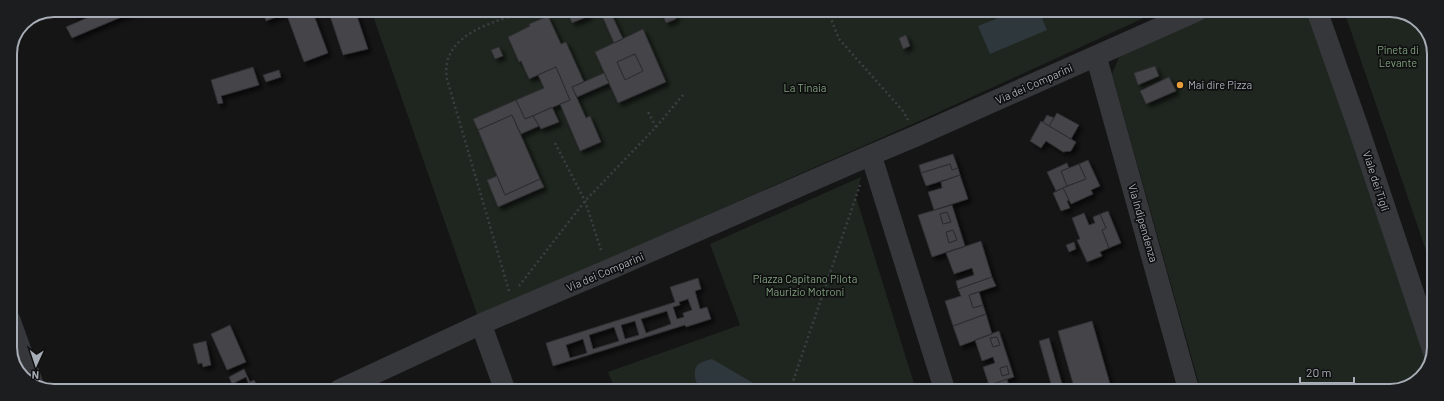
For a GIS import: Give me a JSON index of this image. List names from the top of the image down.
{
  "streets": {
    "street": ["Via dei Comparini", "Viale dei Tigli", "Via Indipendenza"]
  },
  "crossings": [
    ["Via dei Comparini", "Via Indipendenza"]
  ],
  "parks": ["Pineta di Levante", "La Tinaia", "Piazza Capitano Pilota Maurizio Motroni"],
  "places": ["Mai dire Pizza"],
  "scale_bar": "20 m",
  "north": "bottom"
}
